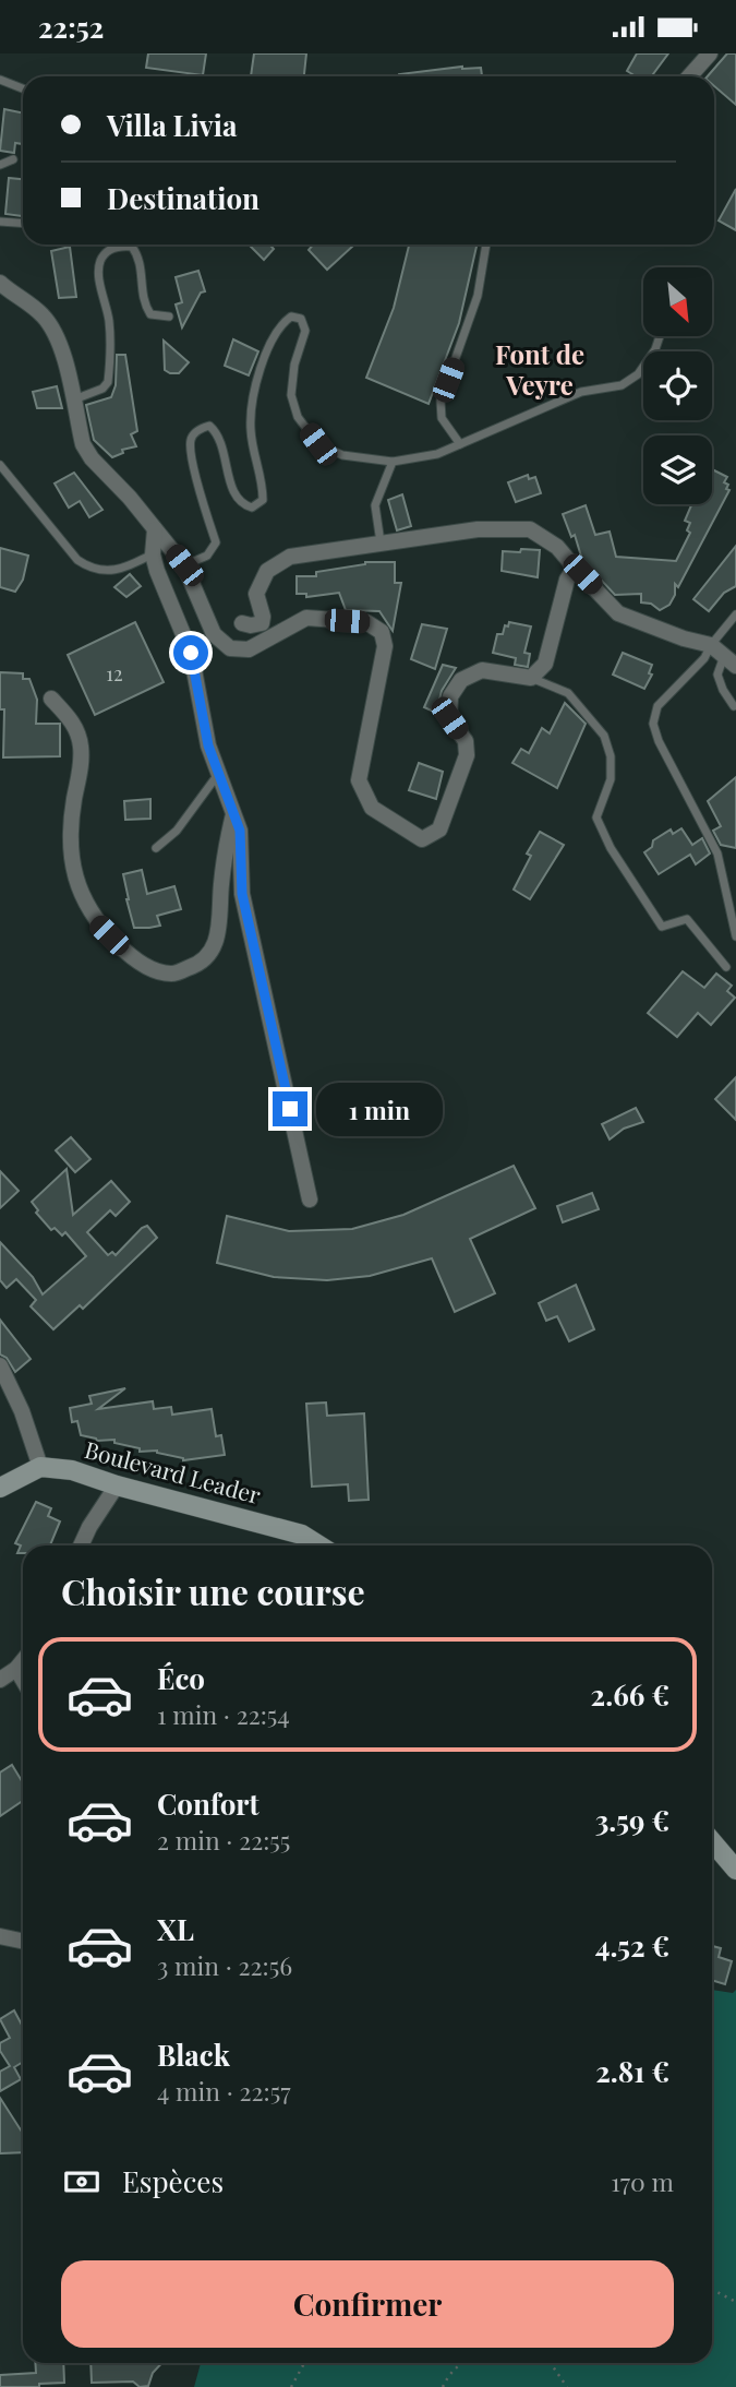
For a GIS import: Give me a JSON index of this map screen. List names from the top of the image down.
{
  "streets": {
    "street": ["Boulevard Leader"]
  },
  "districts": ["Font de Veyre"],
  "house_numbers": ["12"],
  "north": "bottom right",
  "page": {
    "status": "22:52",
    "banner": ["Villa Livia", "Destination"],
    "bubble": "1 min",
    "heading": "Choisir une course",
    "list": [
      {
        "name": "Éco",
        "note": "1 min · 22:54",
        "value": "2.66 €"
      },
      {
        "name": "Confort",
        "note": "2 min · 22:55",
        "value": "3.59 €"
      },
      {
        "name": "XL",
        "note": "3 min · 22:56",
        "value": "4.52 €"
      },
      {
        "name": "Black",
        "note": "4 min · 22:57",
        "value": "2.81 €"
      }
    ],
    "pay": ["Espèces", "170 m"],
    "buttons": "Confirmer"
  }
}
